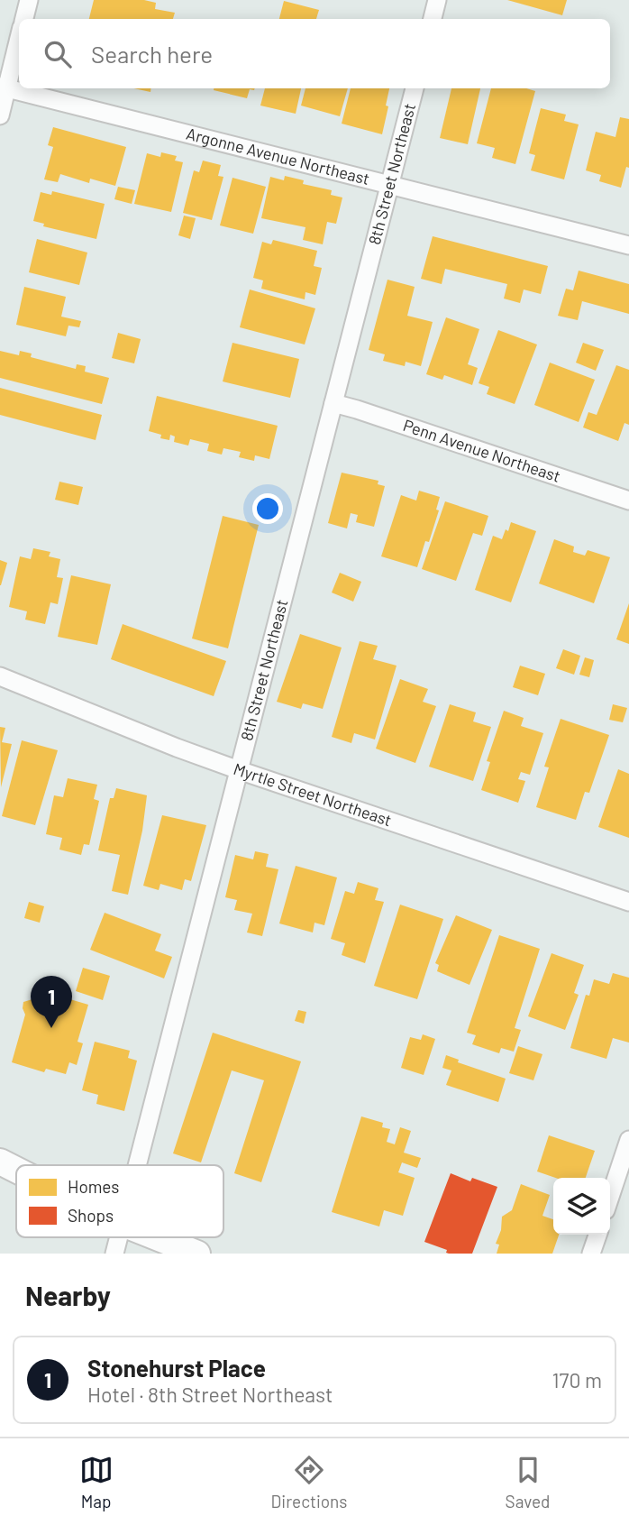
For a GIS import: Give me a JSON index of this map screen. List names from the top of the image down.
{
  "streets": {
    "street": [
      "Argonne Avenue Northeast",
      "8th Street Northeast",
      "Penn Avenue Northeast",
      "Myrtle Street Northeast"
    ]
  },
  "crossings": [
    ["Argonne Avenue Northeast", "8th Street Northeast"],
    ["8th Street Northeast", "Penn Avenue Northeast"],
    ["8th Street Northeast", "Myrtle Street Northeast"]
  ],
  "legend": ["Homes", "Shops"],
  "page": {
    "search": "Search here",
    "pins": "1",
    "heading": "Nearby",
    "list": [
      {
        "mark": "1",
        "name": "Stonehurst Place",
        "note": "Hotel · 8th Street Northeast",
        "value": "170 m"
      }
    ],
    "nav": ["Map", "Directions", "Saved"]
  }
}
